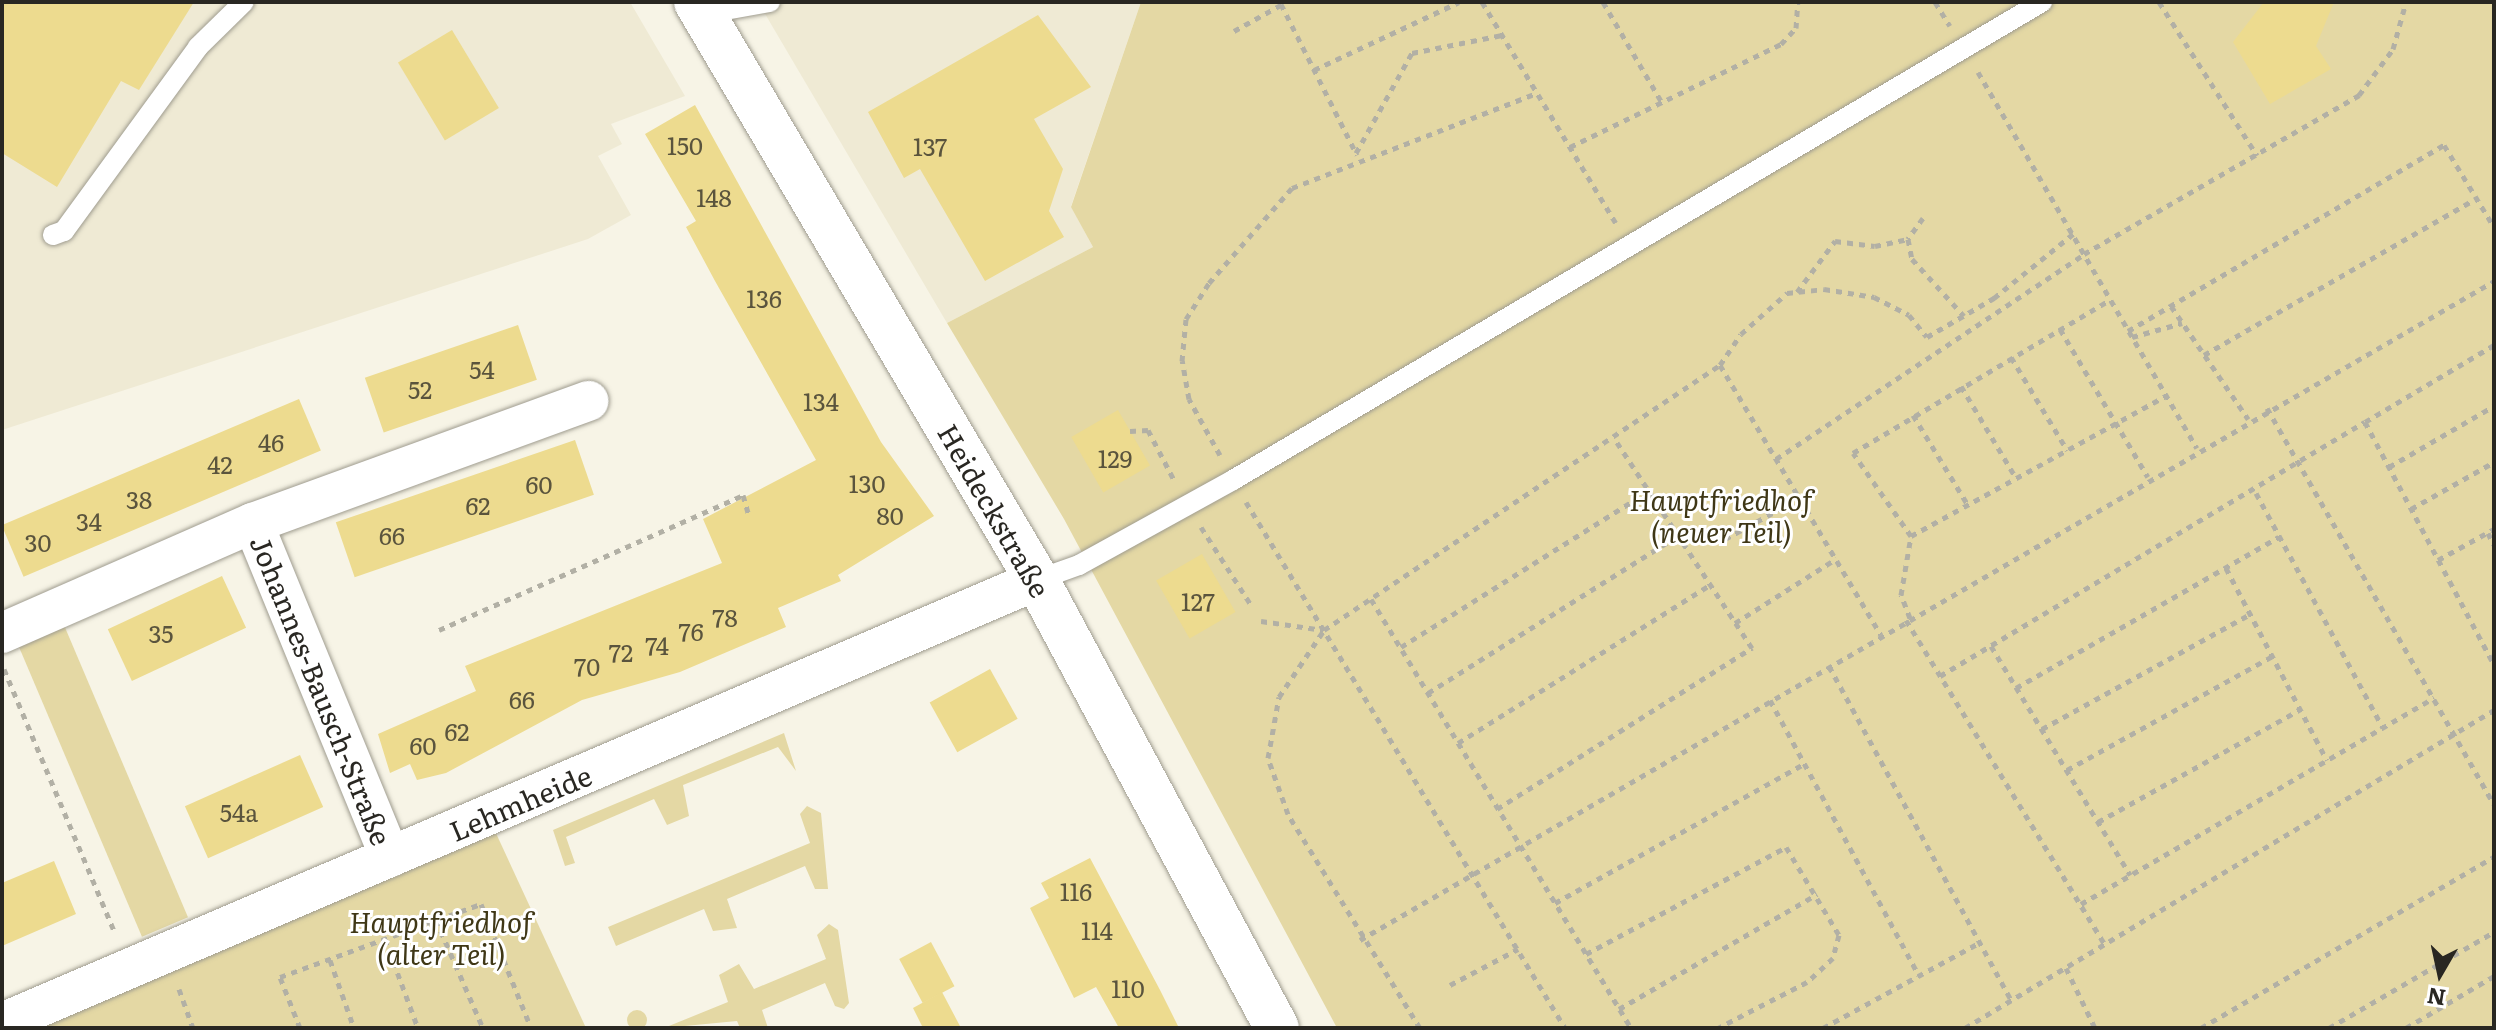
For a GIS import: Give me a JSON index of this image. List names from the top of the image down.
{
  "streets": {
    "street": ["Heideckstraße", "Johannes-Bausch-Straße", "Lehmheide"]
  },
  "crossings": [
    ["Heideckstraße", "Lehmheide"],
    ["Johannes-Bausch-Straße", "Lehmheide"]
  ],
  "parks": ["Hauptfriedhof (neuer Teil)", "Hauptfriedhof (alter Teil)"],
  "house_numbers": [
    "150",
    "137",
    "148",
    "136",
    "54",
    "52",
    "134",
    "46",
    "129",
    "42",
    "130",
    "60",
    "38",
    "62",
    "80",
    "34",
    "66",
    "30",
    "127",
    "78",
    "76",
    "35",
    "74",
    "72",
    "70",
    "66",
    "62",
    "60",
    "54a",
    "116",
    "114",
    "110"
  ],
  "north": "bottom"
}
